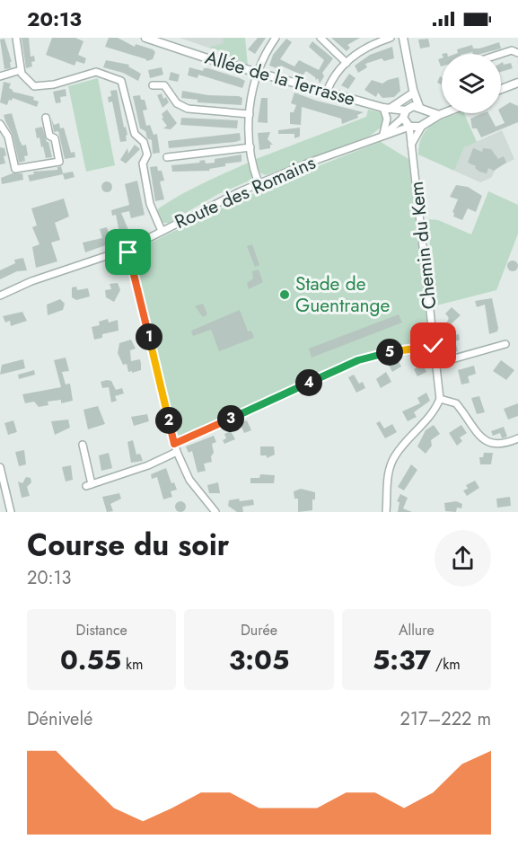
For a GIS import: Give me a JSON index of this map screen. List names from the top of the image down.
{
  "streets": {
    "street": ["Allée de la Terrasse", "Route des Romains", "Chemin du Kem"]
  },
  "crossings": [
    ["Allée de la Terrasse", "Route des Romains"],
    ["Route des Romains", "Chemin du Kem"]
  ],
  "places": ["Stade de Guentrange"],
  "page": {
    "status": "20:13",
    "pins": [
      "1",
      "5",
      "4",
      "3",
      "2"
    ],
    "heading": ["Course du soir", "20:13"],
    "stats": [
      ["Distance", "0.55 km"],
      ["Durée", "3:05"],
      ["Allure", "5:37 /km"]
    ],
    "chart": ["Dénivelé", "217–222 m"]
  }
}
